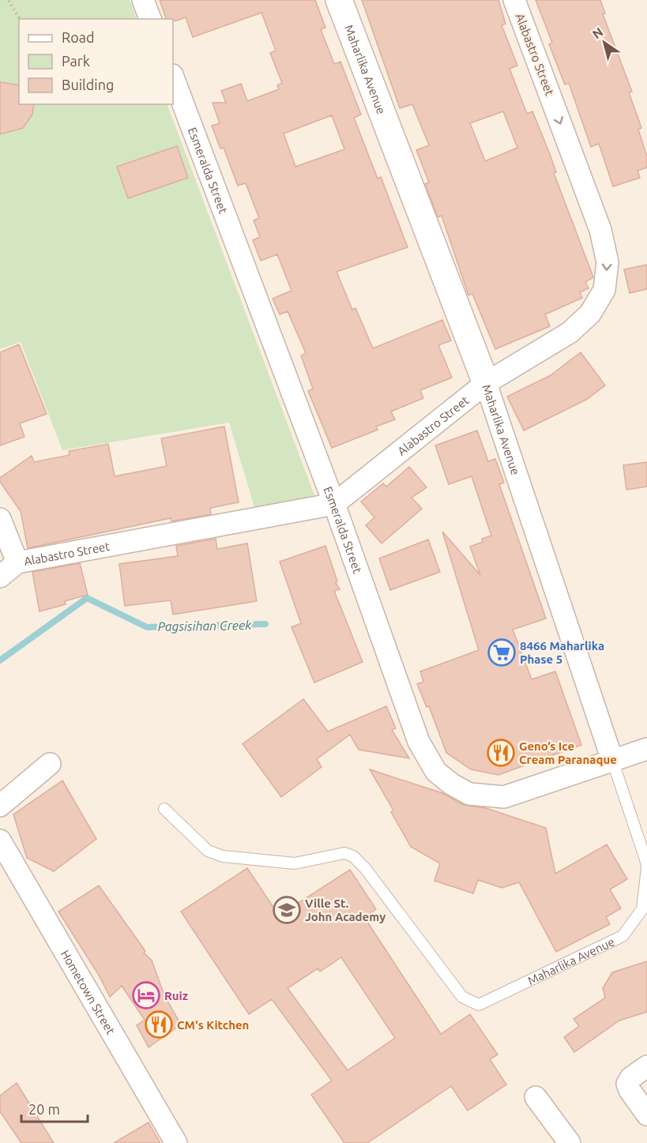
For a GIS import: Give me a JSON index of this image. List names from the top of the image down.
{
  "streets": {
    "street": [
      "Alabastro Street",
      "Maharlika Avenue",
      "Esmeralda Street",
      "Hometown Street"
    ]
  },
  "crossings": [
    ["Alabastro Street", "Maharlika Avenue"],
    ["Alabastro Street", "Esmeralda Street"],
    ["Maharlika Avenue", "Esmeralda Street"]
  ],
  "one_way": ["Alabastro Street"],
  "water": ["Pagsisihan Creek"],
  "places": {
    "supermarket": ["8466 Maharlika Phase 5"],
    "restaurant": ["Geno’s Ice Cream Paranaque", "CM's Kitchen"],
    "school or university": ["Ville St. John Academy"],
    "hotel": ["Ruiz"]
  },
  "legend": ["Road", "Park", "Building"],
  "scale_bar": "20 m",
  "north": "top left"
}
